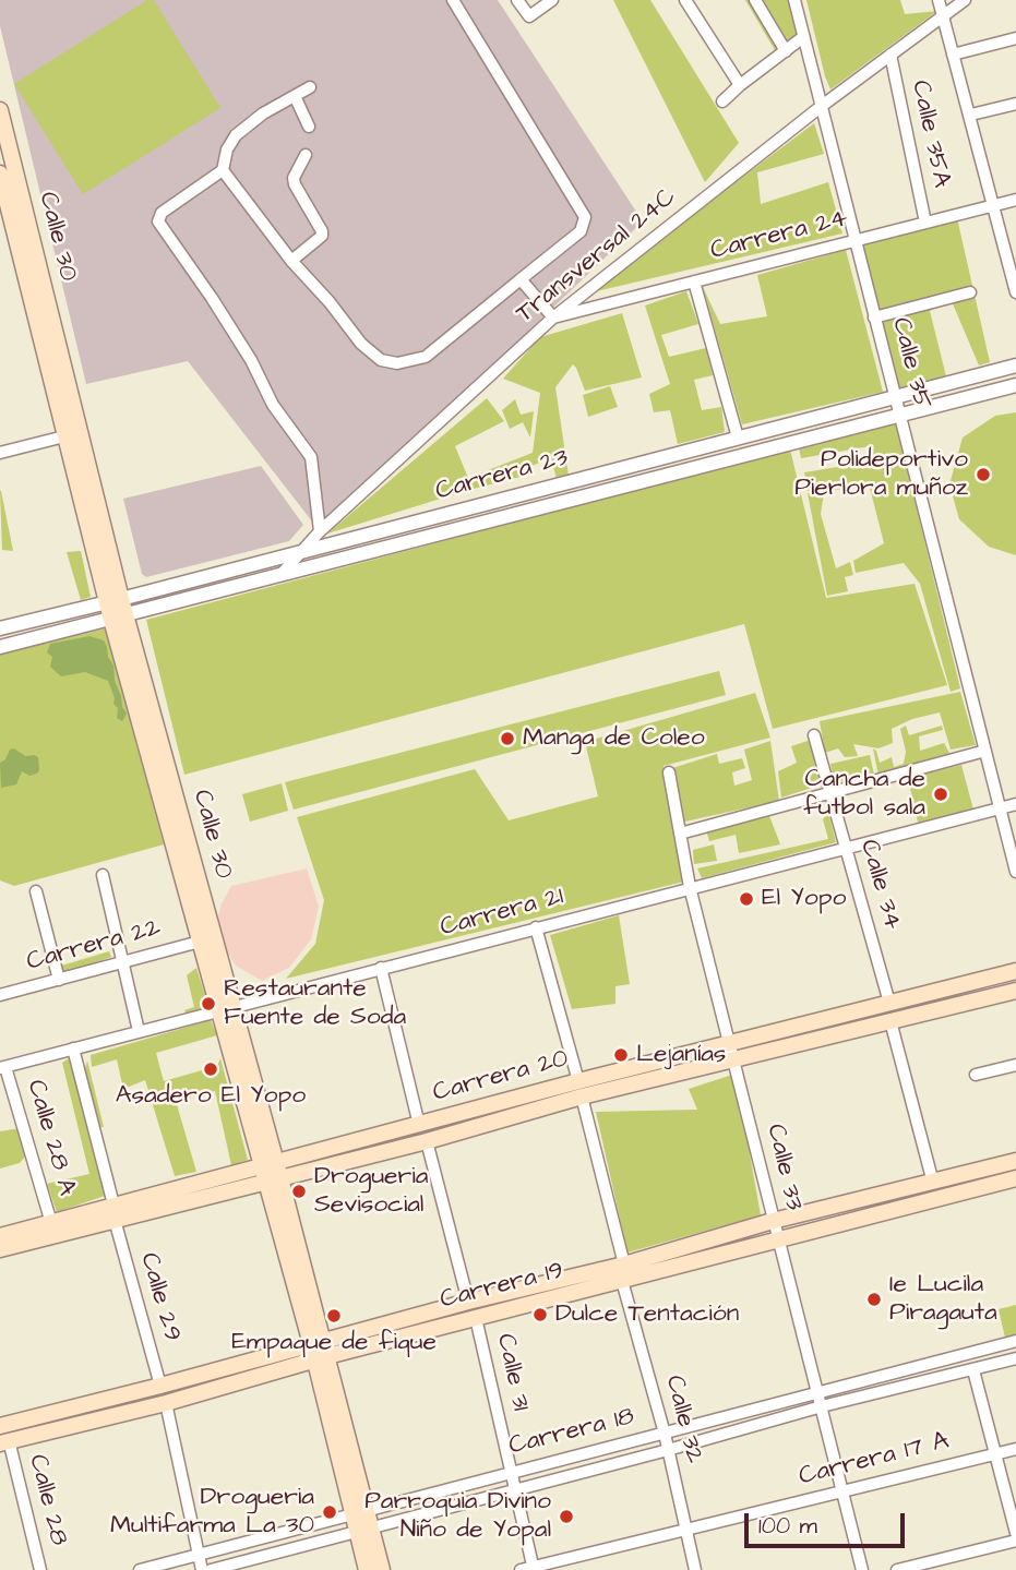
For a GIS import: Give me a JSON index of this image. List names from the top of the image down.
{
  "streets": {
    "main road": ["Calle 30", "Carrera 20", "Carrera 19"],
    "street": [
      "Calle 35A",
      "Carrera 24",
      "Transversal 24C",
      "Calle 35",
      "Carrera 23",
      "Calle 34",
      "Carrera 21",
      "Carrera 22",
      "Calle 28 A",
      "Calle 33",
      "Calle 29",
      "Calle 31",
      "Calle 32",
      "Carrera 18",
      "Carrera 17 A",
      "Calle 28"
    ]
  },
  "crossings": [
    ["Calle 35A", "Carrera 24"],
    ["Calle 35A", "Transversal 24C"],
    ["Carrera 24", "Transversal 24C"],
    ["Carrera 24", "Calle 35"],
    ["Calle 30", "Carrera 23"],
    ["Calle 30", "Carrera 21"],
    ["Calle 30", "Carrera 22"],
    ["Calle 30", "Carrera 20"],
    ["Calle 30", "Carrera 19"],
    ["Calle 30", "Carrera 18"],
    ["Transversal 24C", "Calle 35"],
    ["Transversal 24C", "Carrera 23"],
    ["Calle 35", "Carrera 23"],
    ["Calle 35", "Carrera 21"],
    ["Calle 34", "Carrera 21"],
    ["Calle 34", "Carrera 20"],
    ["Carrera 21", "Calle 28 A"],
    ["Carrera 21", "Calle 33"],
    ["Carrera 21", "Calle 29"],
    ["Carrera 20", "Calle 28 A"],
    ["Carrera 20", "Calle 33"],
    ["Carrera 20", "Calle 29"],
    ["Calle 33", "Carrera 19"],
    ["Calle 33", "Carrera 18"],
    ["Calle 33", "Carrera 17 A"],
    ["Carrera 19", "Calle 29"],
    ["Carrera 19", "Calle 31"],
    ["Carrera 19", "Calle 32"],
    ["Carrera 19", "Calle 28"],
    ["Calle 31", "Carrera 18"],
    ["Calle 31", "Carrera 17 A"],
    ["Calle 32", "Carrera 18"],
    ["Calle 32", "Carrera 17 A"]
  ],
  "places": [
    "Polideportivo Pierlora muñoz",
    "Manga de Coleo",
    "Cancha de futbol sala",
    "El Yopo",
    "Restaurante Fuente de Soda",
    "Lejanías",
    "Asadero El Yopo",
    "Drogueria Sevisocial",
    "Ie Lucila Piragauta",
    "Dulce Tentación",
    "Empaque de fique",
    "Drogueria Multifarma La 30",
    "Parroquia Divino Niño de Yopal"
  ],
  "scale_bar": "100 m"
}
